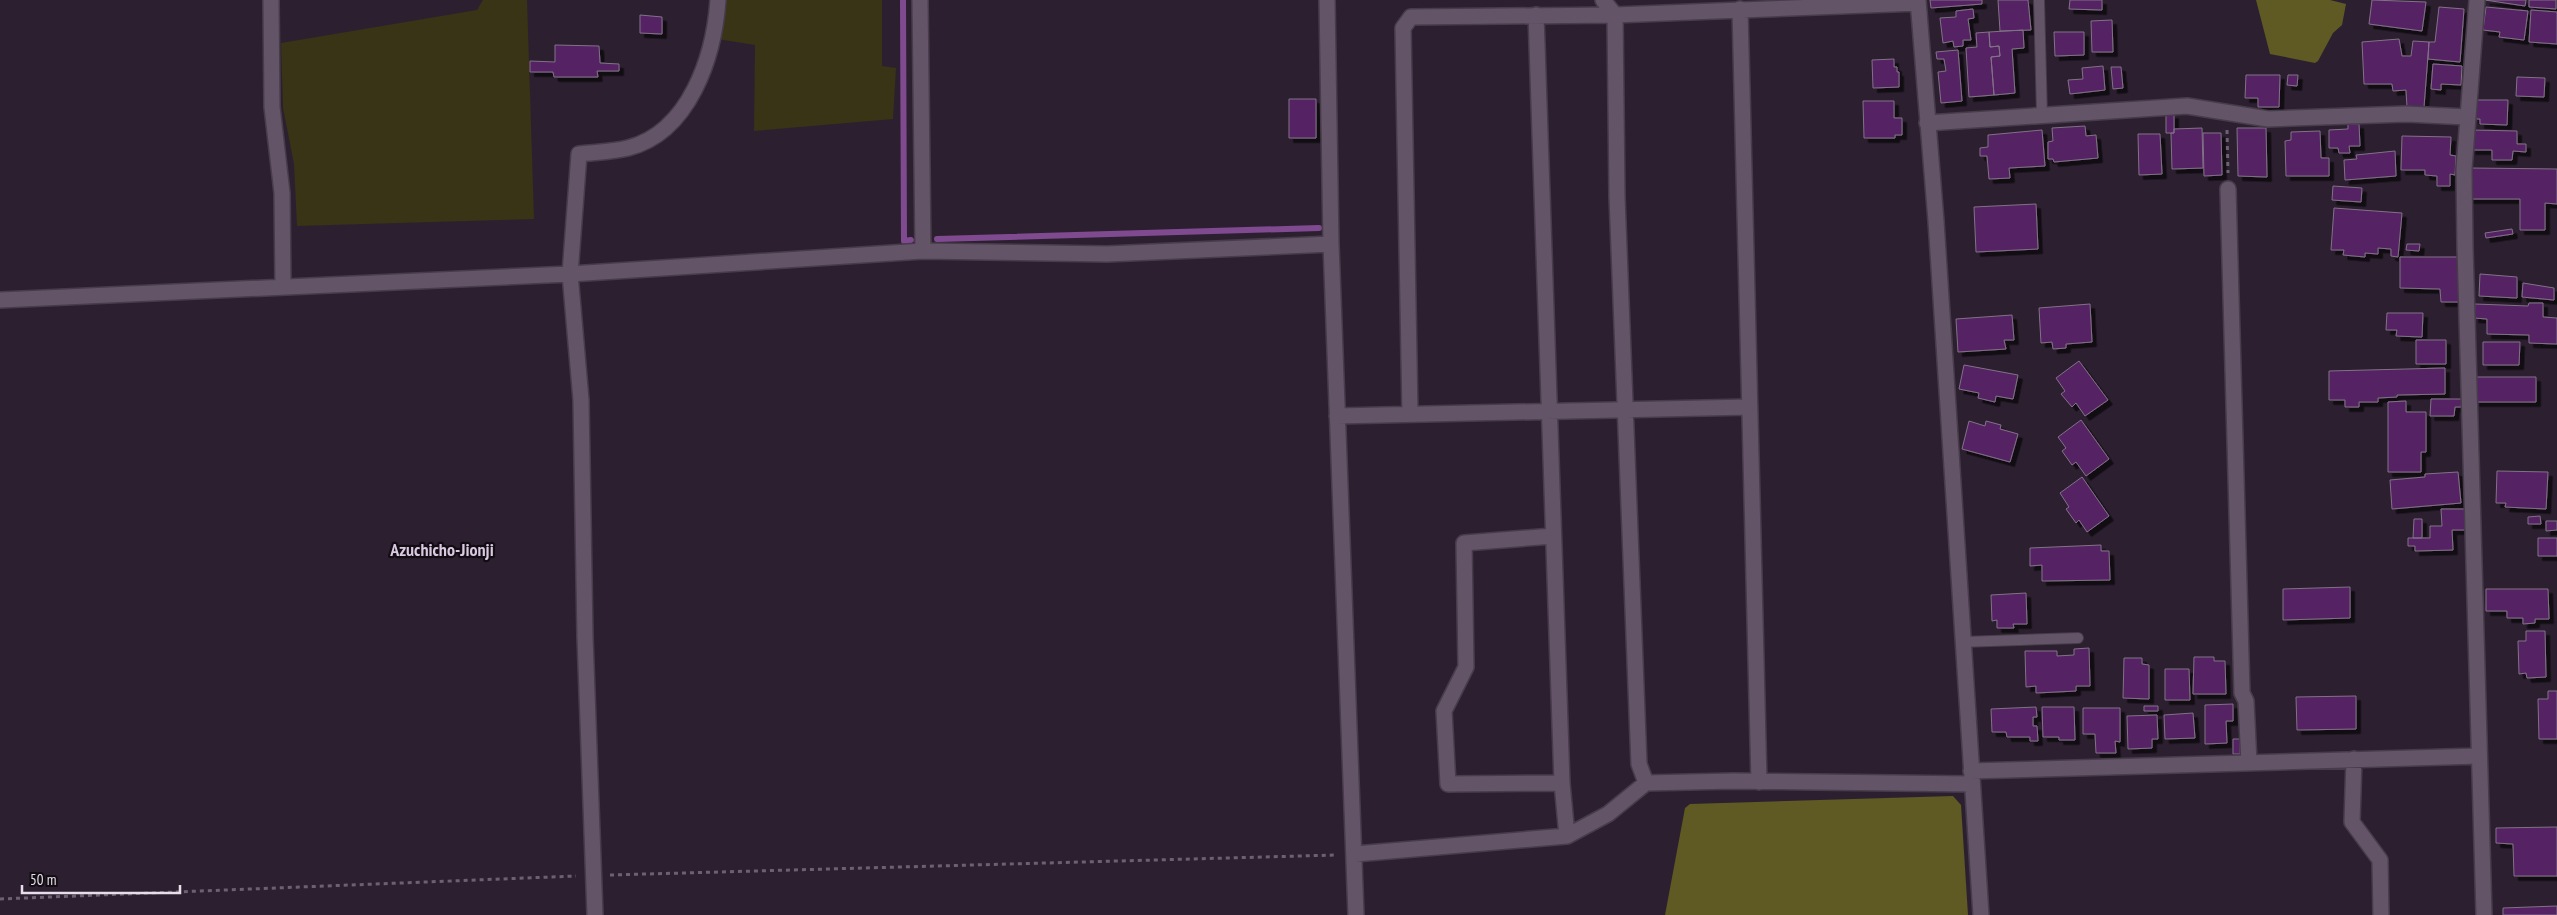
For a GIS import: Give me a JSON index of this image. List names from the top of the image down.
{
  "districts": ["Azuchicho-Jionji"],
  "scale_bar": "50 m"
}
